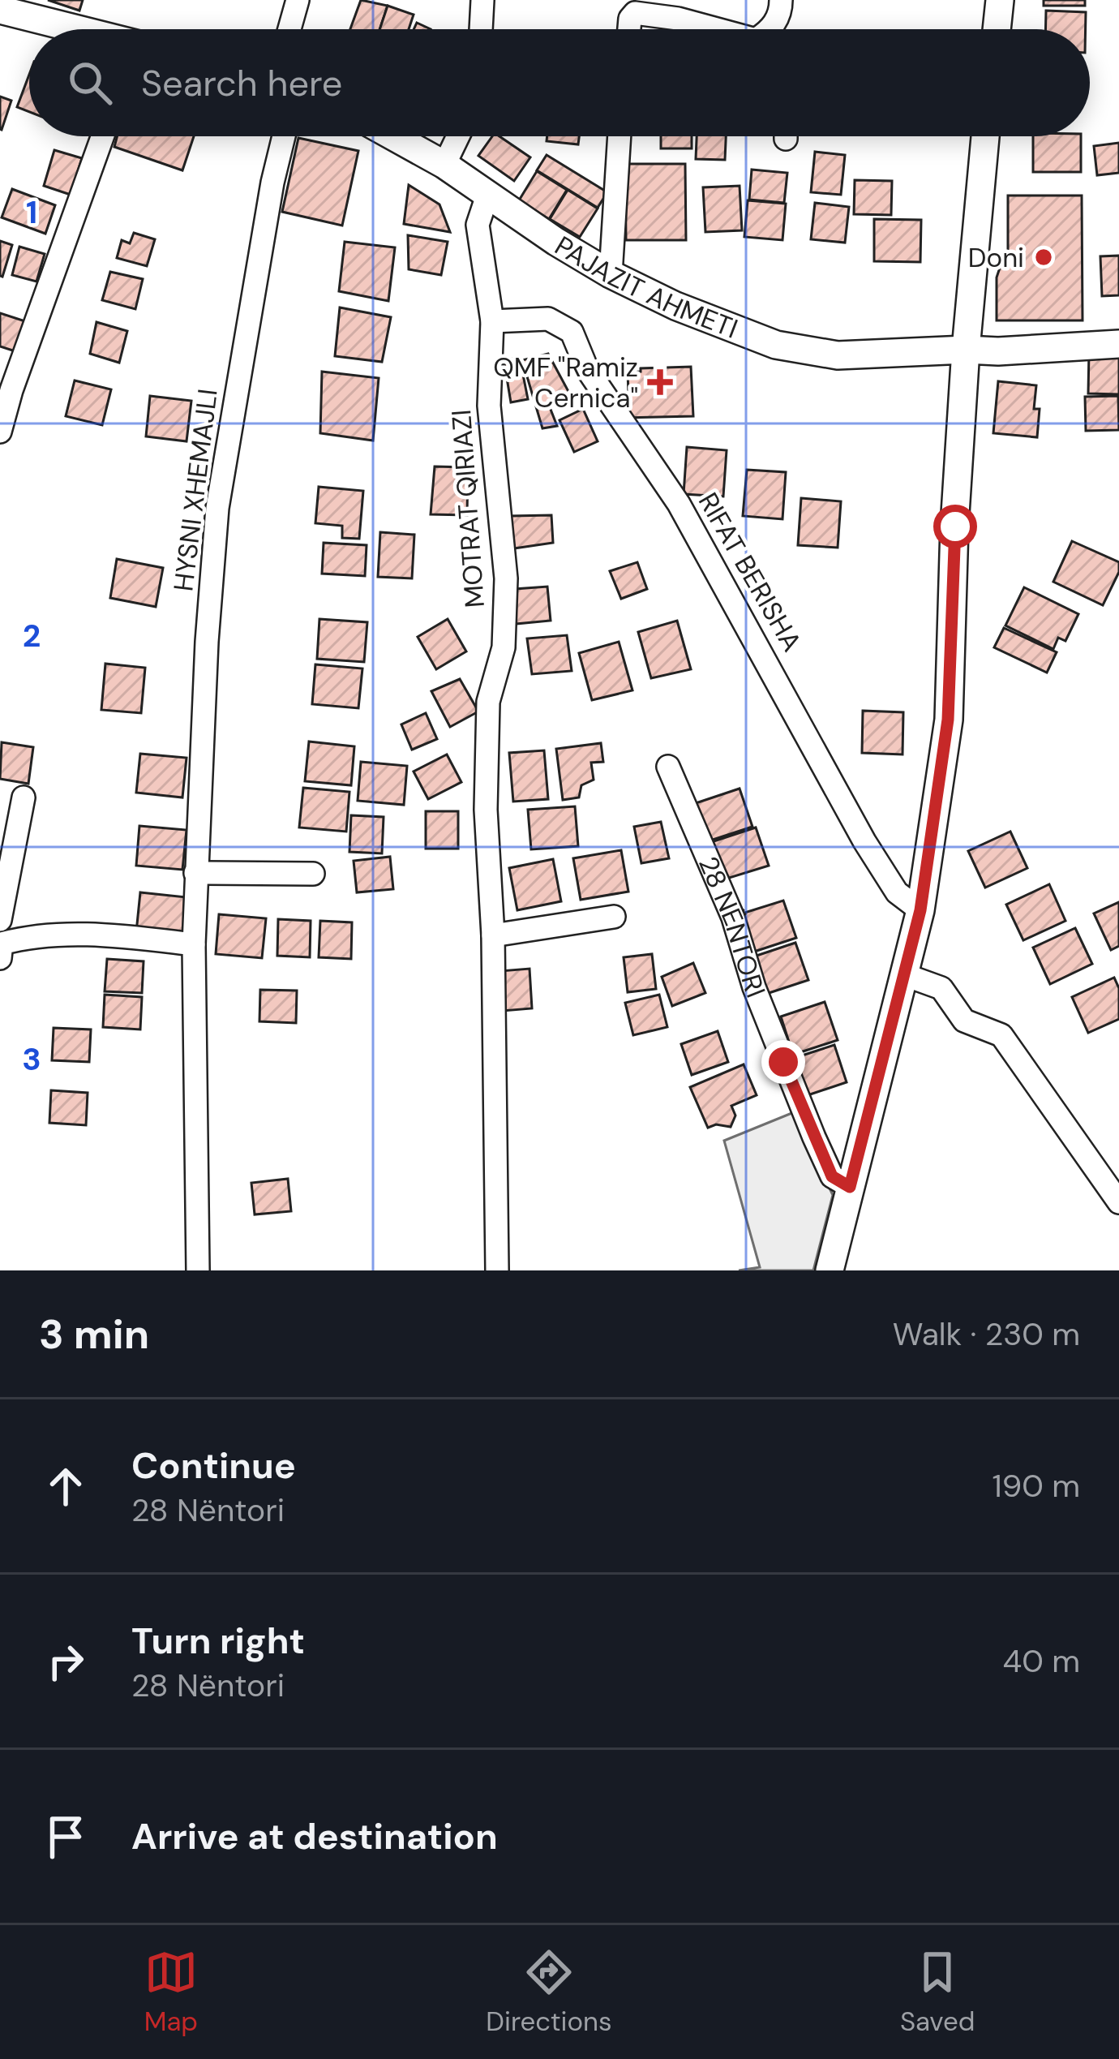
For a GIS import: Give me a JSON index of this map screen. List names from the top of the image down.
{
  "streets": {
    "street": [
      "PAJAZIT AHMETI",
      "HYSNI XHEMAJLI",
      "MOTRAT QIRIAZI",
      "RIFAT BERISHA",
      "28 NËNTORI"
    ]
  },
  "crossings": [
    ["PAJAZIT AHMETI", "MOTRAT QIRIAZI"],
    ["MOTRAT QIRIAZI", "RIFAT BERISHA"]
  ],
  "places": {
    "other": ["Doni"],
    "health": ["QMF \"Ramiz Cernica\""]
  },
  "page": {
    "search": "Search here",
    "heading": ["3 min", "Walk · 230 m"],
    "list": [
      ["Continue", "28 Nëntori", "190 m"],
      ["Turn right", "28 Nëntori", "40 m"],
      "Arrive at destination"
    ],
    "nav": ["Map", "Directions", "Saved"]
  },
  "grid": {
    "rows": ["1", "2", "3"]
  }
}
